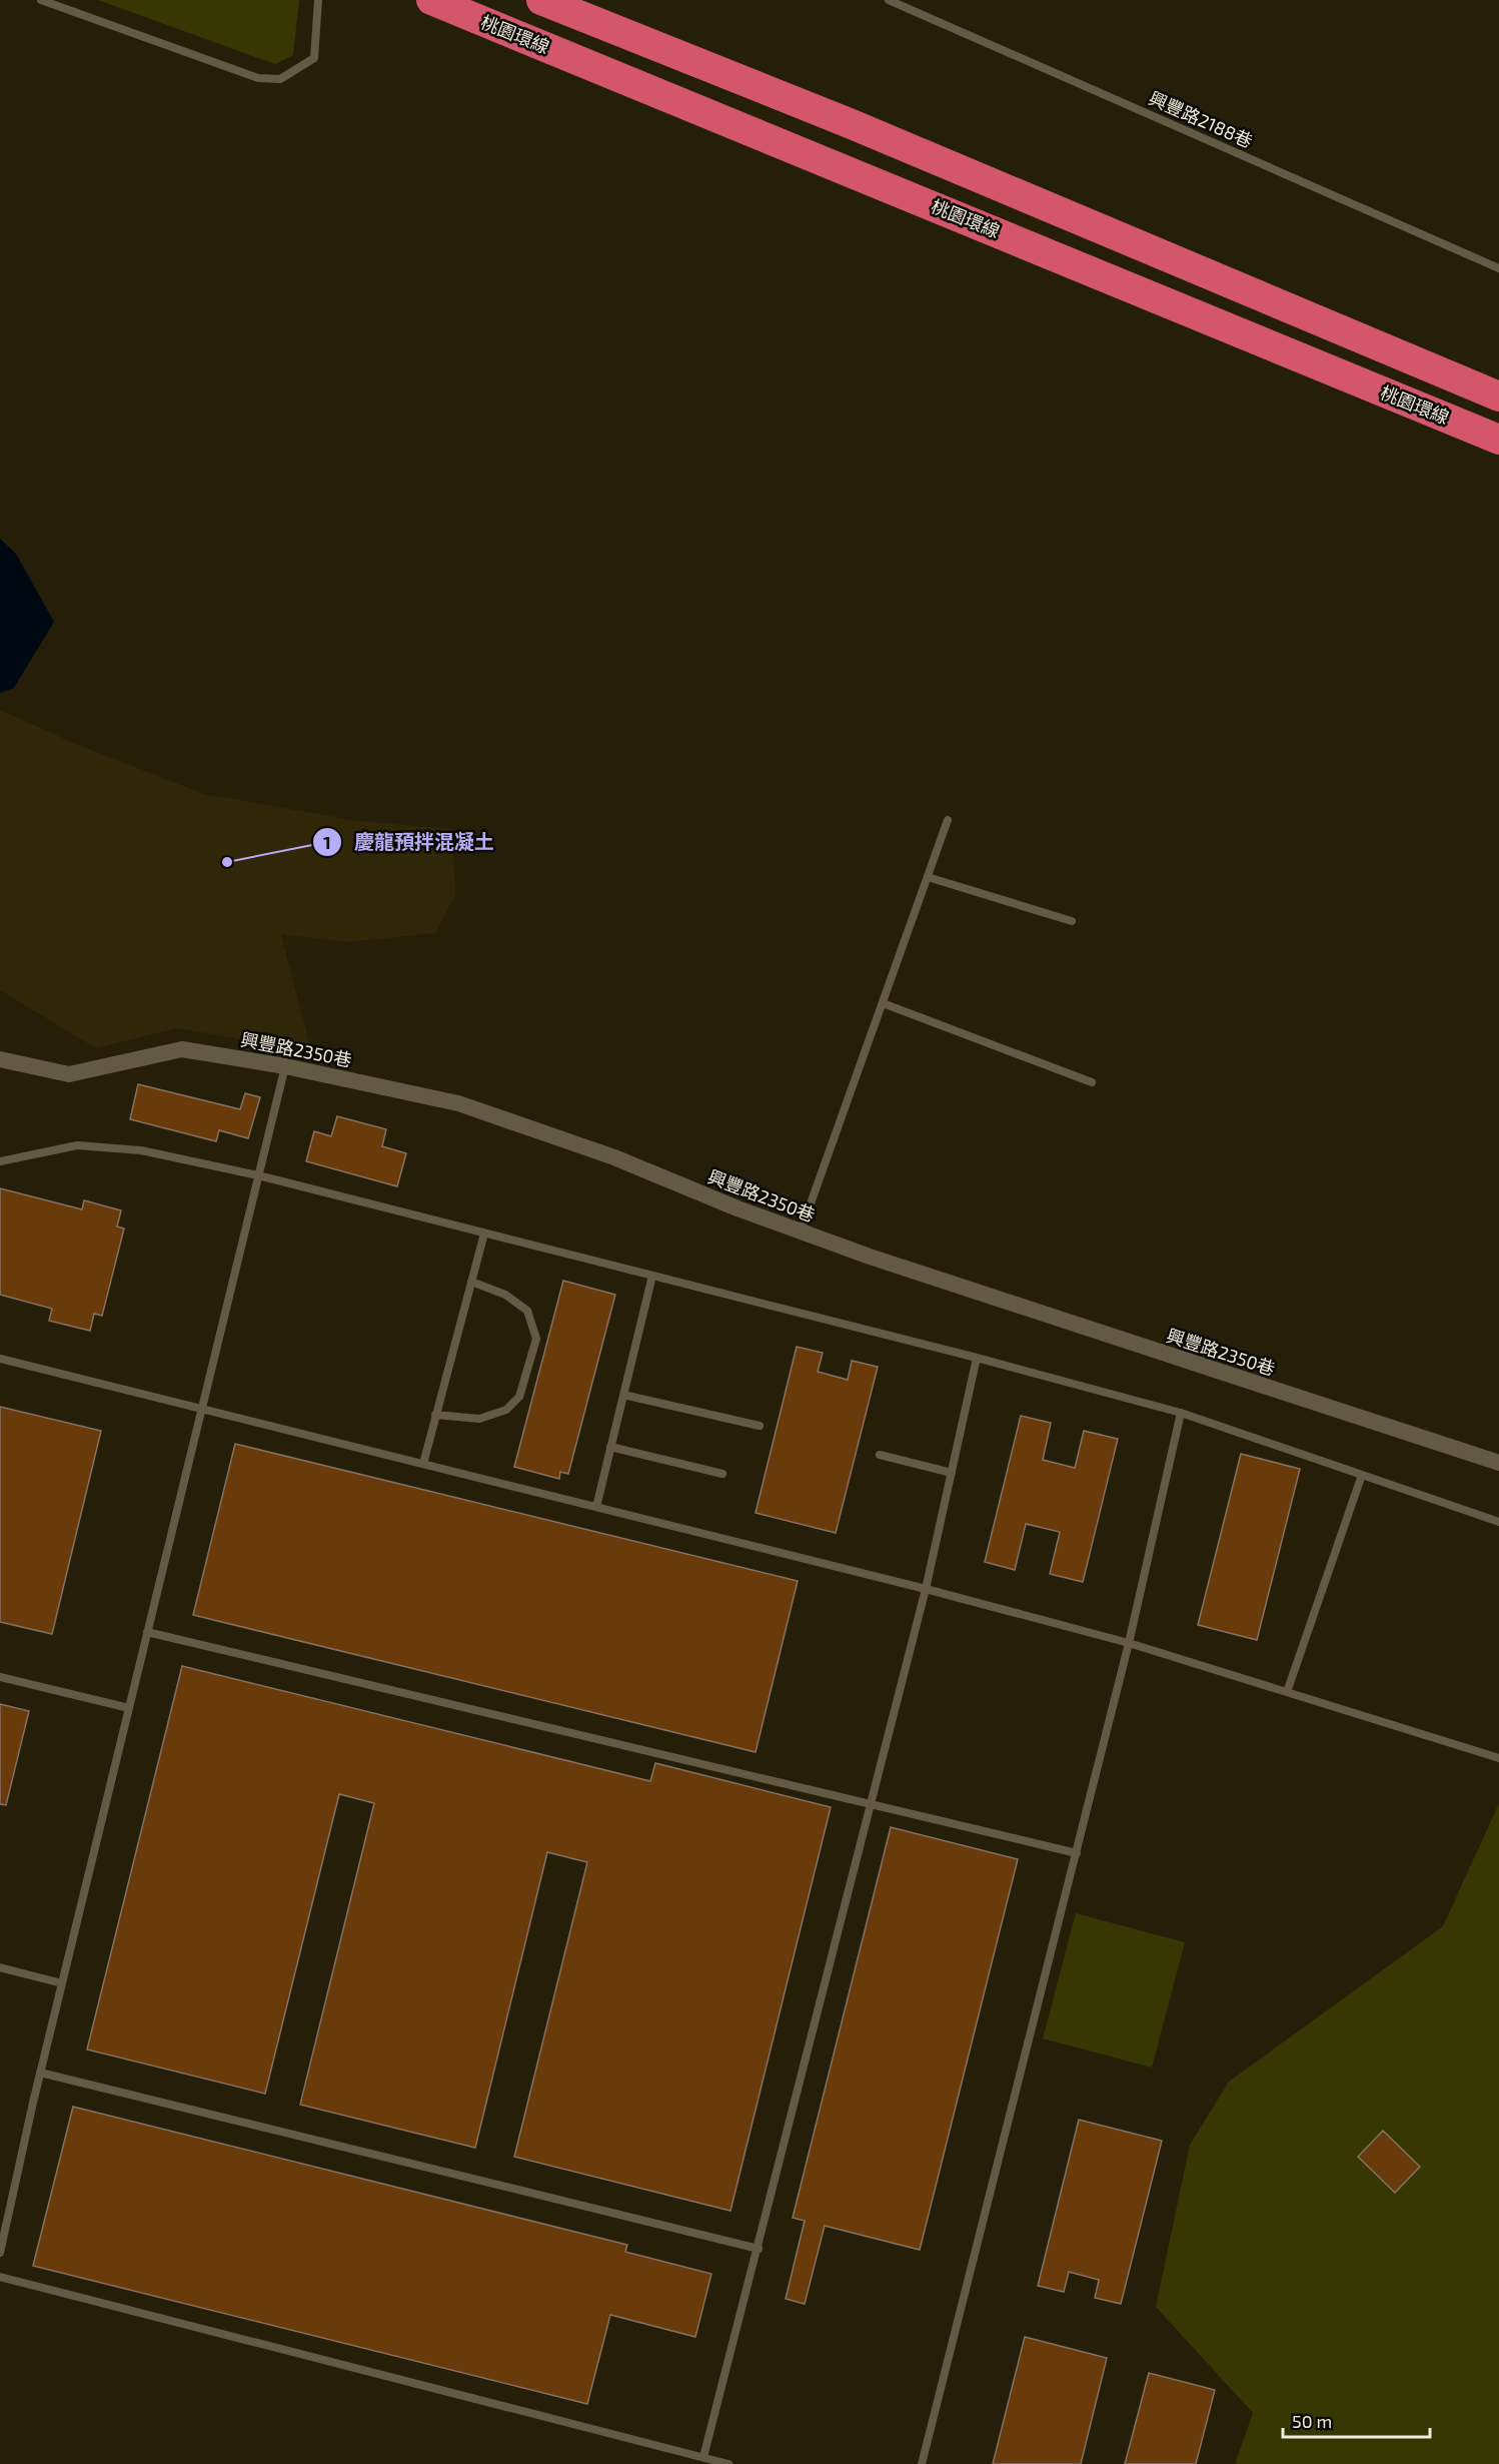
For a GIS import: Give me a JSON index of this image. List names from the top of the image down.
{
  "streets": {
    "highway": ["桃園環線"],
    "street": ["興豐路2350巷"],
    "lane": ["興豐路2188巷"]
  },
  "places": ["慶龍預拌混凝土"],
  "scale_bar": "50 m"
}
